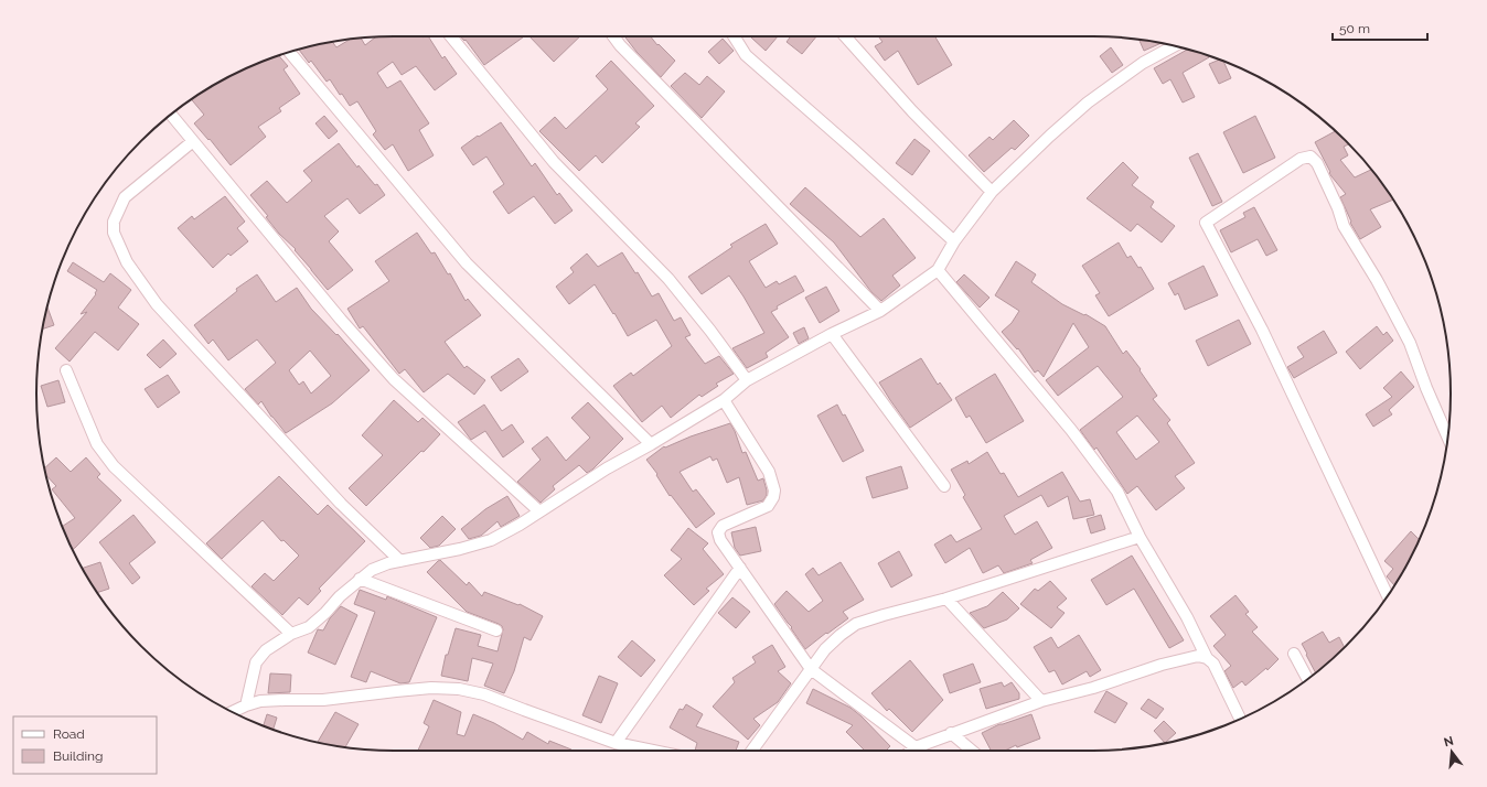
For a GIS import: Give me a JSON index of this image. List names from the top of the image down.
{
  "legend": ["Road", "Building"],
  "scale_bar": "50 m",
  "north": "top"
}
